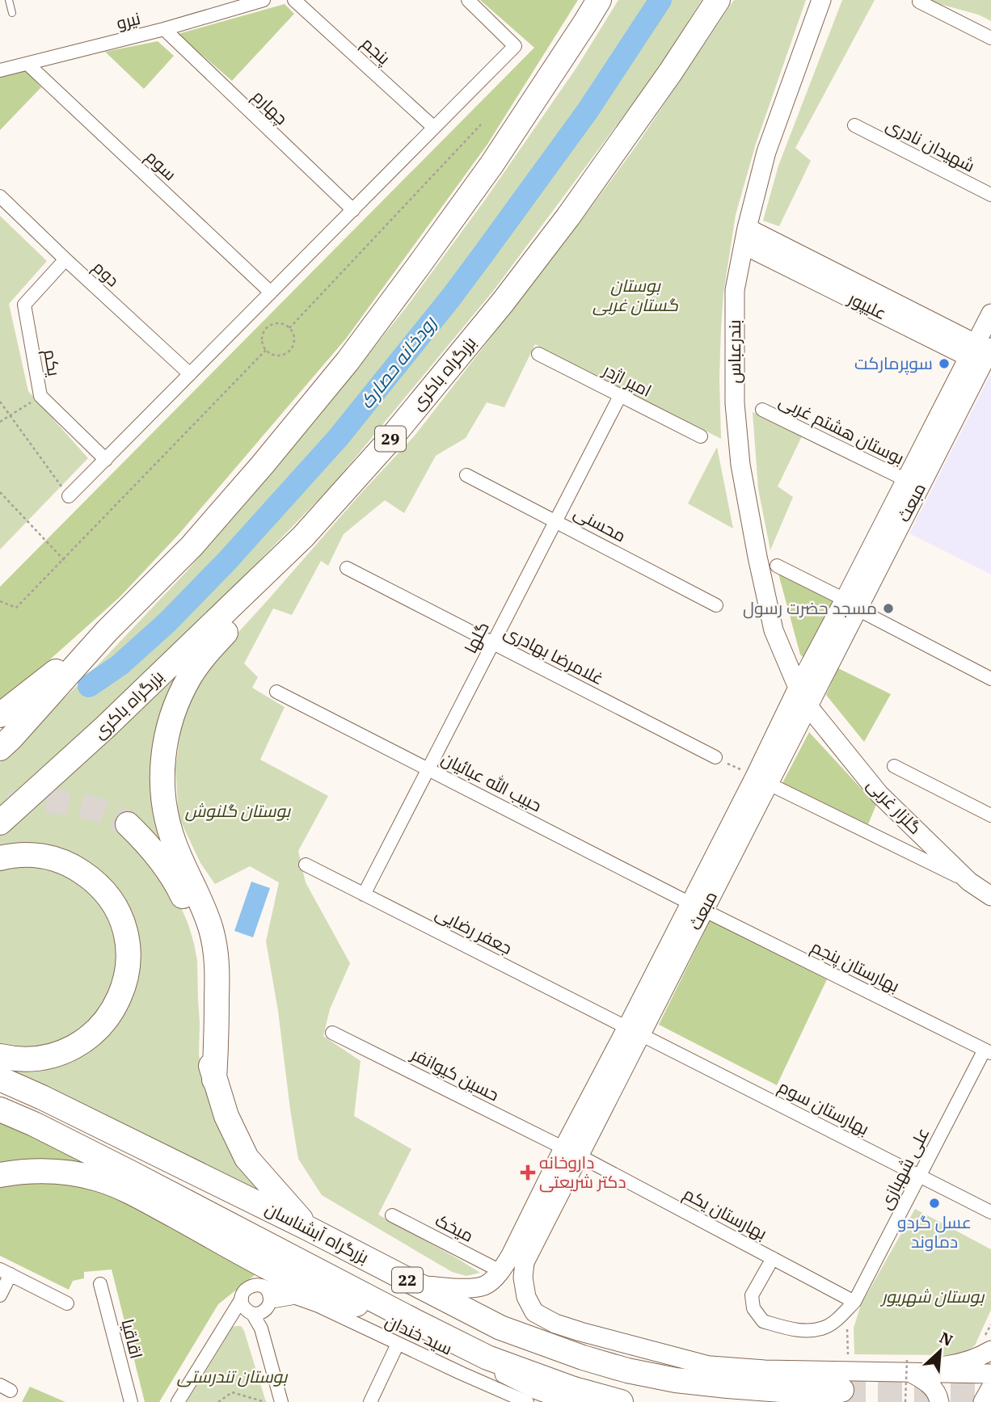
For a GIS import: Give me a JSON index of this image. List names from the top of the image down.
{
  "streets": {
    "highway": [
      "بزرگراه باکری",
      "29",
      "بزرگراه آبشناسان",
      "22"
    ],
    "street": [
      "نیرو",
      "پنجم",
      "چهارم",
      "شهیدان نادری",
      "سوم",
      "دوم",
      "علیپور",
      "بندرعباس",
      "یکم",
      "امیر اژدر",
      "بوستان هشتم غربی",
      "مبعث",
      "محسنی",
      "گلها",
      "غلامرضا بهادری",
      "حبیب الله عبائیان",
      "گلزار غربی",
      "جعفر رضایی",
      "بهارستان پنجم",
      "حسین کیوانفر",
      "بهارستان سوم",
      "علی شهبازی",
      "بهارستان یکم",
      "میخک",
      "سید خندان",
      "اقاقیا"
    ]
  },
  "crossings": [
    ["نیرو", "چهارم"],
    ["نیرو", "سوم"],
    ["دوم", "یکم"],
    ["علیپور", "بندرعباس"],
    ["علیپور", "مبعث"],
    ["بندرعباس", "مبعث"],
    ["بندرعباس", "گلزار غربی"],
    ["امیر اژدر", "گلها"],
    ["بوستان هشتم غربی", "مبعث"],
    ["مبعث", "حبیب الله عبائیان"],
    ["مبعث", "گلزار غربی"],
    ["مبعث", "جعفر رضایی"],
    ["مبعث", "بهارستان پنجم"],
    ["مبعث", "حسین کیوانفر"],
    ["مبعث", "بهارستان سوم"],
    ["مبعث", "بهارستان یکم"],
    ["مبعث", "میخک"],
    ["مبعث", "بزرگراه آبشناسان"],
    ["محسنی", "گلها"],
    ["گلها", "غلامرضا بهادری"],
    ["گلها", "حبیب الله عبائیان"],
    ["گلها", "جعفر رضایی"],
    ["حبیب الله عبائیان", "بهارستان پنجم"],
    ["جعفر رضایی", "بهارستان سوم"],
    ["بهارستان پنجم", "علی شهبازی"],
    ["حسین کیوانفر", "بهارستان یکم"],
    ["بهارستان سوم", "علی شهبازی"],
    ["علی شهبازی", "بهارستان یکم"]
  ],
  "water": ["رودخانه حصارک"],
  "parks": [
    "بوستان گستان غربی",
    "بوستان گلنوش",
    "بوستان شهریور",
    "بوستان تندرستی"
  ],
  "places": {
    "other": ["سوپرمارکت", "مسجد حضرت رسول", "عسل گردو دماوند"],
    "health": ["داروخانه دکتر شریعتی"]
  },
  "north": "top right"
}
